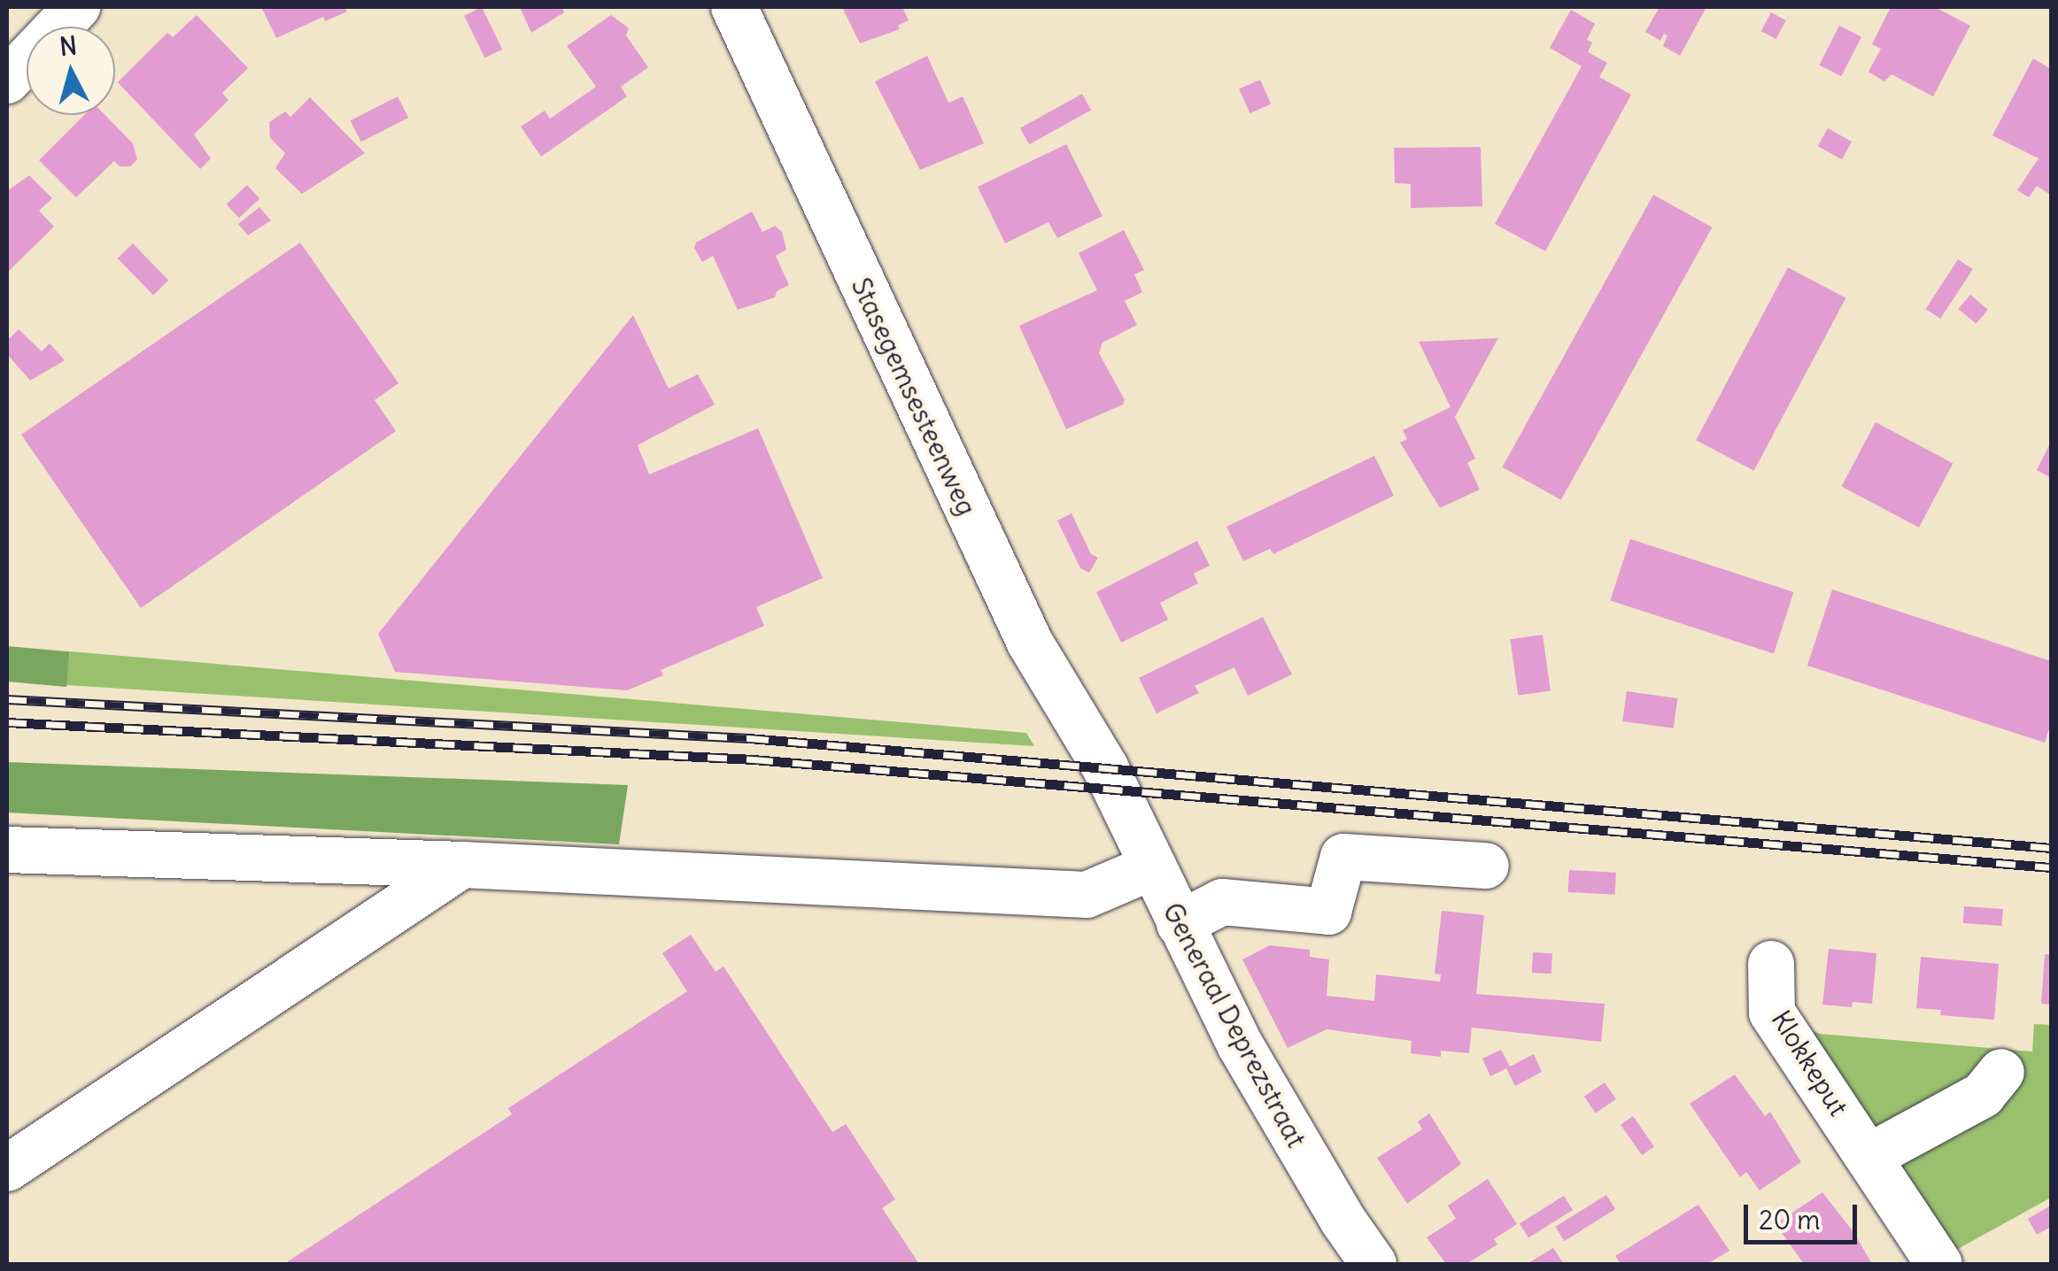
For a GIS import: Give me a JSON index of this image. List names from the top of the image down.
{
  "streets": {
    "street": ["Stasegemsesteenweg", "Generaal Deprezstraat", "Klokkeput"]
  },
  "crossings": [
    ["Stasegemsesteenweg", "Generaal Deprezstraat"]
  ],
  "scale_bar": "20 m",
  "north": "top"
}
